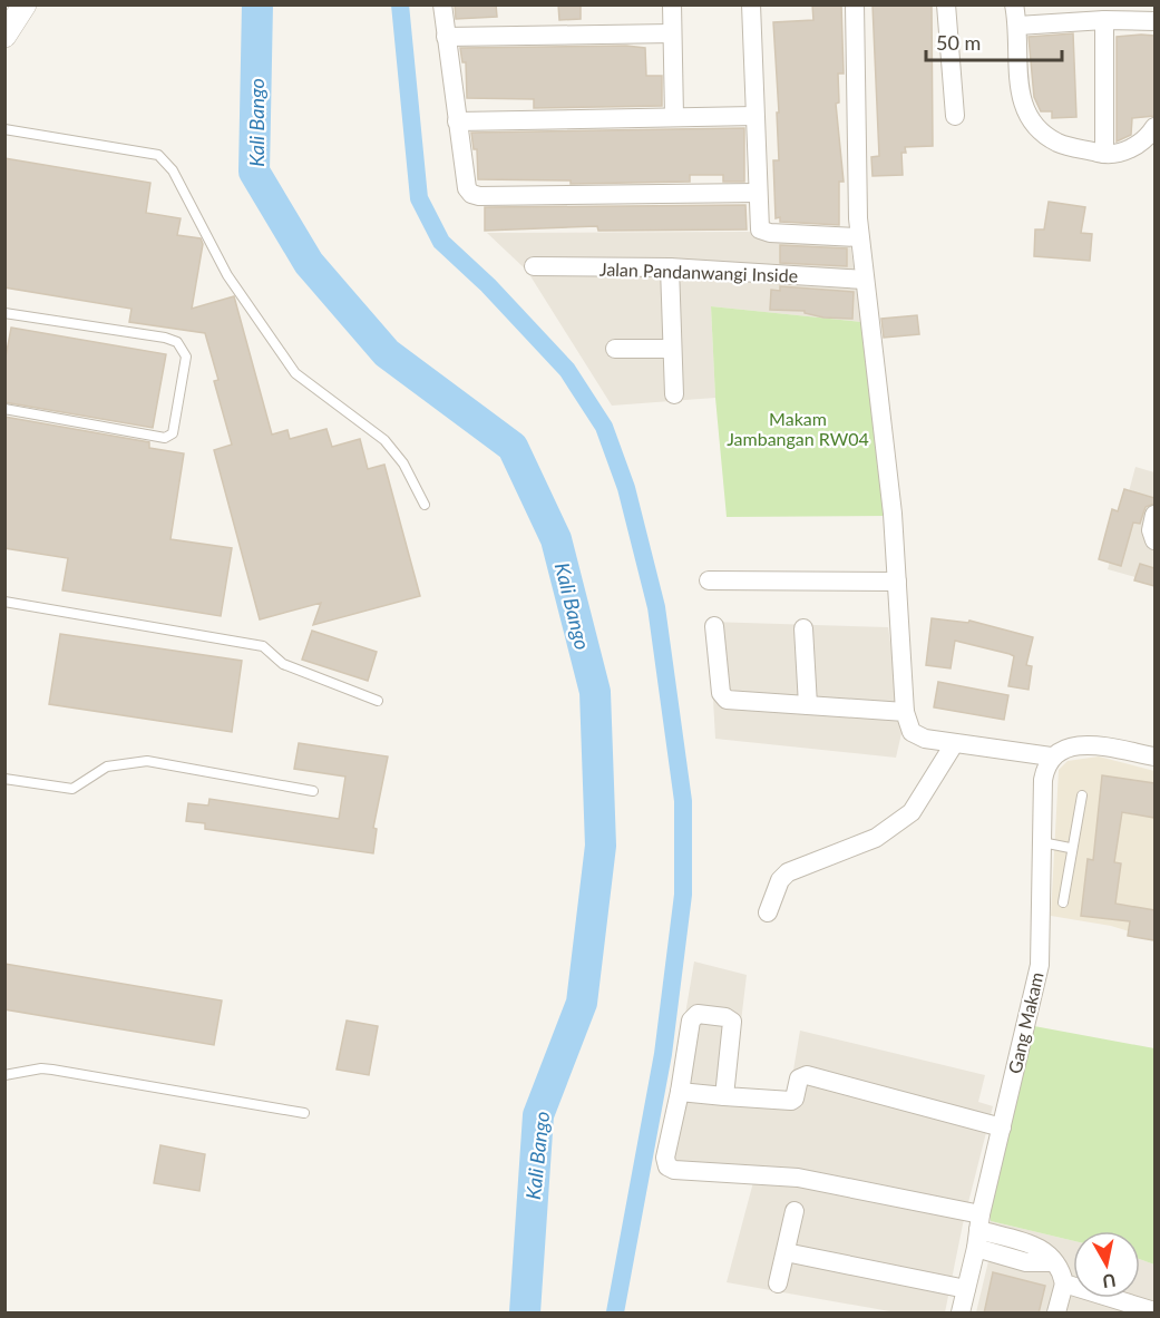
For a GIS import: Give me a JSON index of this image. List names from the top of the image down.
{
  "streets": {
    "street": ["Jalan Pandanwangi Inside", "Gang Makam"]
  },
  "water": ["Kali Bango"],
  "parks": ["Makam Jambangan RW04"],
  "scale_bar": "50 m",
  "north": "bottom"
}
